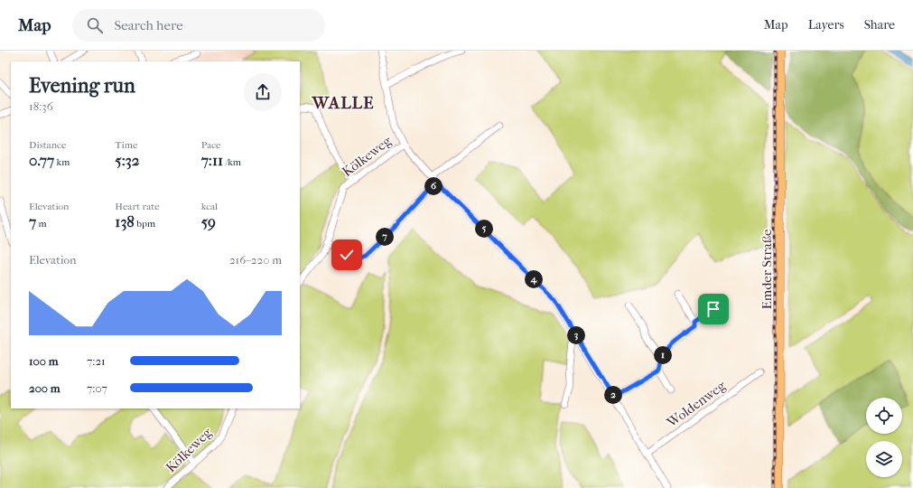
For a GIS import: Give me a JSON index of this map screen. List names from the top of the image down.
{
  "streets": {
    "main road": ["Emder Straße"],
    "street": ["Kölkeweg", "Woldenweg"]
  },
  "districts": ["WALLE"],
  "page": {
    "header": "Map",
    "search": "Search here",
    "nav": ["Map", "Layers", "Share"],
    "heading": ["Evening run", "18:36"],
    "stats": [
      ["Distance", "0.77 km"],
      ["Time", "5:32"],
      ["Pace", "7:11 /km"],
      ["Elevation", "7 m"],
      ["Heart rate", "138 bpm"],
      ["kcal", "59"]
    ],
    "pins": [
      "6",
      "5",
      "7",
      "4",
      "3",
      "1",
      "2"
    ],
    "chart": ["Elevation", "216–220 m"],
    "list": [
      {
        "name": "100 m",
        "note": "7:21"
      },
      {
        "name": "200 m",
        "note": "7:07"
      }
    ]
  }
}
